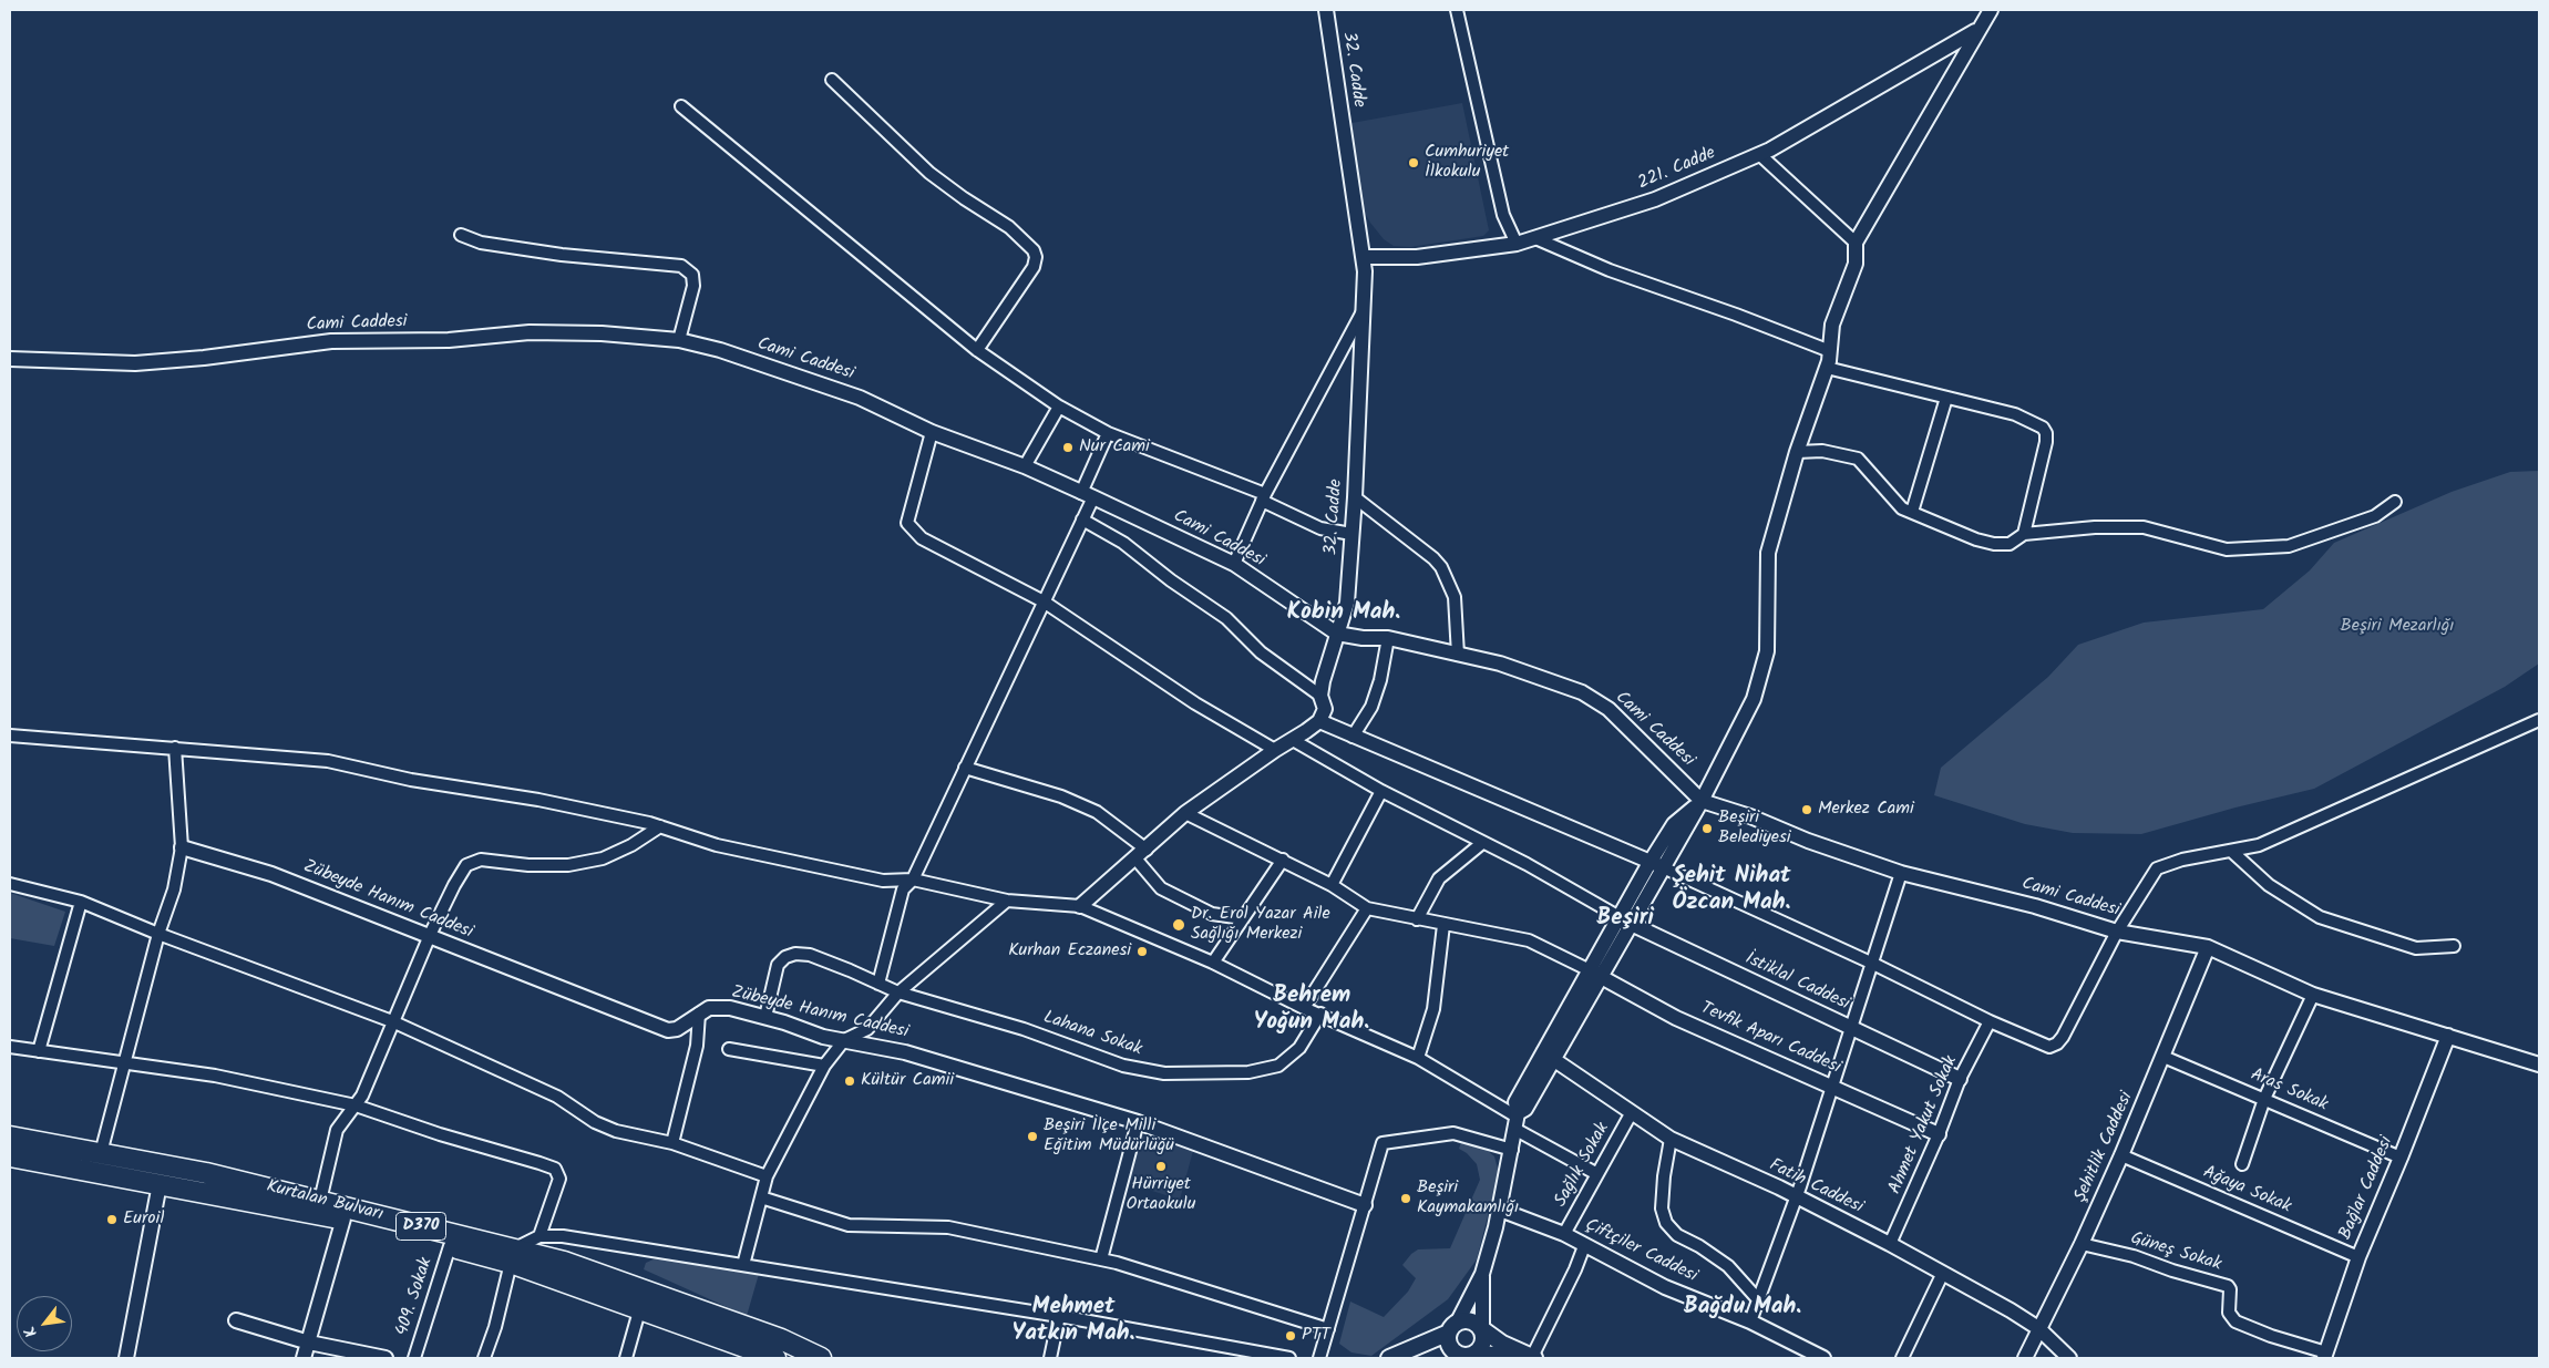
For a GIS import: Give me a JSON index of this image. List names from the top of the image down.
{
  "streets": {
    "highway": ["Kurtalan Bulvarı", "D370"],
    "street": [
      "32. Cadde",
      "221. Cadde",
      "Cami Caddesi",
      "Zübeyde Hanım Caddesi",
      "İstiklal Caddesi",
      "Lahana Sokak",
      "Tevfik Aparı Caddesi",
      "Aras Sokak",
      "Ahmet Yakut Sokak",
      "Şehitlik Caddesi",
      "Sağlık Sokak",
      "Fatih Caddesi",
      "Bağlar Caddesi",
      "Ağaya Sokak",
      "Çiftçiler Caddesi",
      "Güneş Sokak",
      "409. Sokak"
    ]
  },
  "crossings": [
    ["32. Cadde", "221. Cadde"],
    ["32. Cadde", "Cami Caddesi"],
    ["Cami Caddesi", "Şehitlik Caddesi"],
    ["Cami Caddesi", "Bağlar Caddesi"],
    ["Zübeyde Hanım Caddesi", "Lahana Sokak"],
    ["İstiklal Caddesi", "Ahmet Yakut Sokak"],
    ["Tevfik Aparı Caddesi", "Ahmet Yakut Sokak"],
    ["Aras Sokak", "Şehitlik Caddesi"],
    ["Aras Sokak", "Bağlar Caddesi"],
    ["Ahmet Yakut Sokak", "Fatih Caddesi"],
    ["Şehitlik Caddesi", "Fatih Caddesi"],
    ["Şehitlik Caddesi", "Ağaya Sokak"],
    ["Şehitlik Caddesi", "Güneş Sokak"],
    ["Sağlık Sokak", "Fatih Caddesi"],
    ["Sağlık Sokak", "Çiftçiler Caddesi"],
    ["Bağlar Caddesi", "Ağaya Sokak"],
    ["Bağlar Caddesi", "Güneş Sokak"],
    ["Kurtalan Bulvarı", "409. Sokak"]
  ],
  "districts": [
    "Kobin Mah.",
    "Şehit Nihat Özcan Mah.",
    "Beşiri",
    "Behrem Yoğun Mah.",
    "Mehmet Yatkın Mah.",
    "Bağdu Mah."
  ],
  "parks": ["Beşiri Mezarlığı"],
  "places": [
    "Cumhuriyet İlkokulu",
    "Nur Cami",
    "Merkez Cami",
    "Beşiri Belediyesi",
    "Dr. Erol Yazar Aile Sağlığı Merkezi",
    "Kurhan Eczanesi",
    "Kültür Camii",
    "Beşiri İlçe Milli Eğitim Müdürlüğü",
    "Hürriyet Ortaokulu",
    "Beşiri Kaymakamlığı",
    "Euroil",
    "PTT"
  ],
  "north": "bottom left"
}
